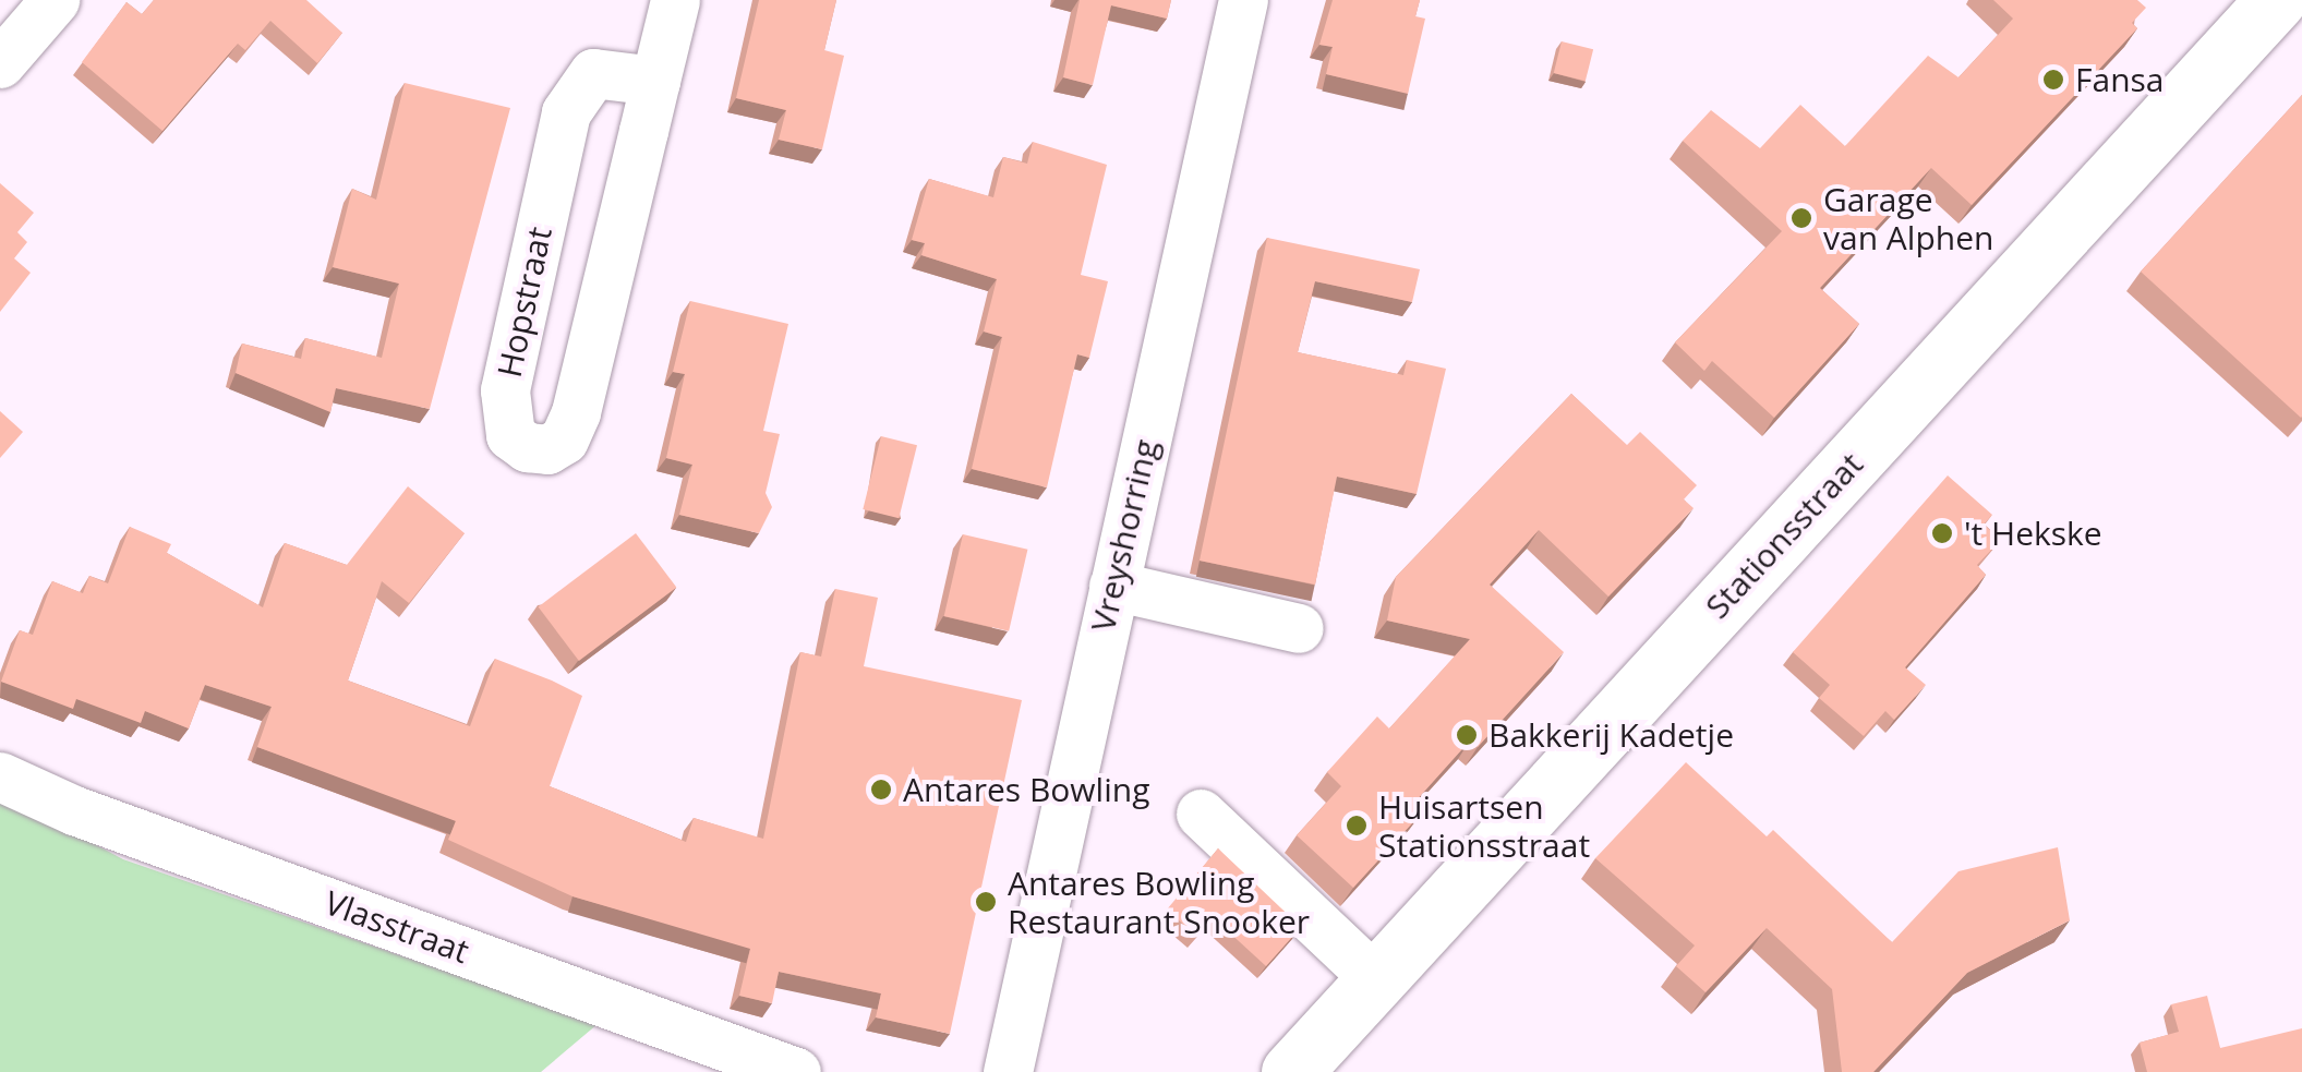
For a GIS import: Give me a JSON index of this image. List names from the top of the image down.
{
  "streets": {
    "main road": ["Stationsstraat"],
    "street": ["Hopstraat", "Vreyshorring", "Vlasstraat"]
  },
  "places": [
    "Fansa",
    "Garage van Alphen",
    "'t Hekske",
    "Bakkerij Kadetje",
    "Antares Bowling",
    "Huisartsen Stationsstraat",
    "Antares Bowling Restaurant Snooker"
  ]
}
